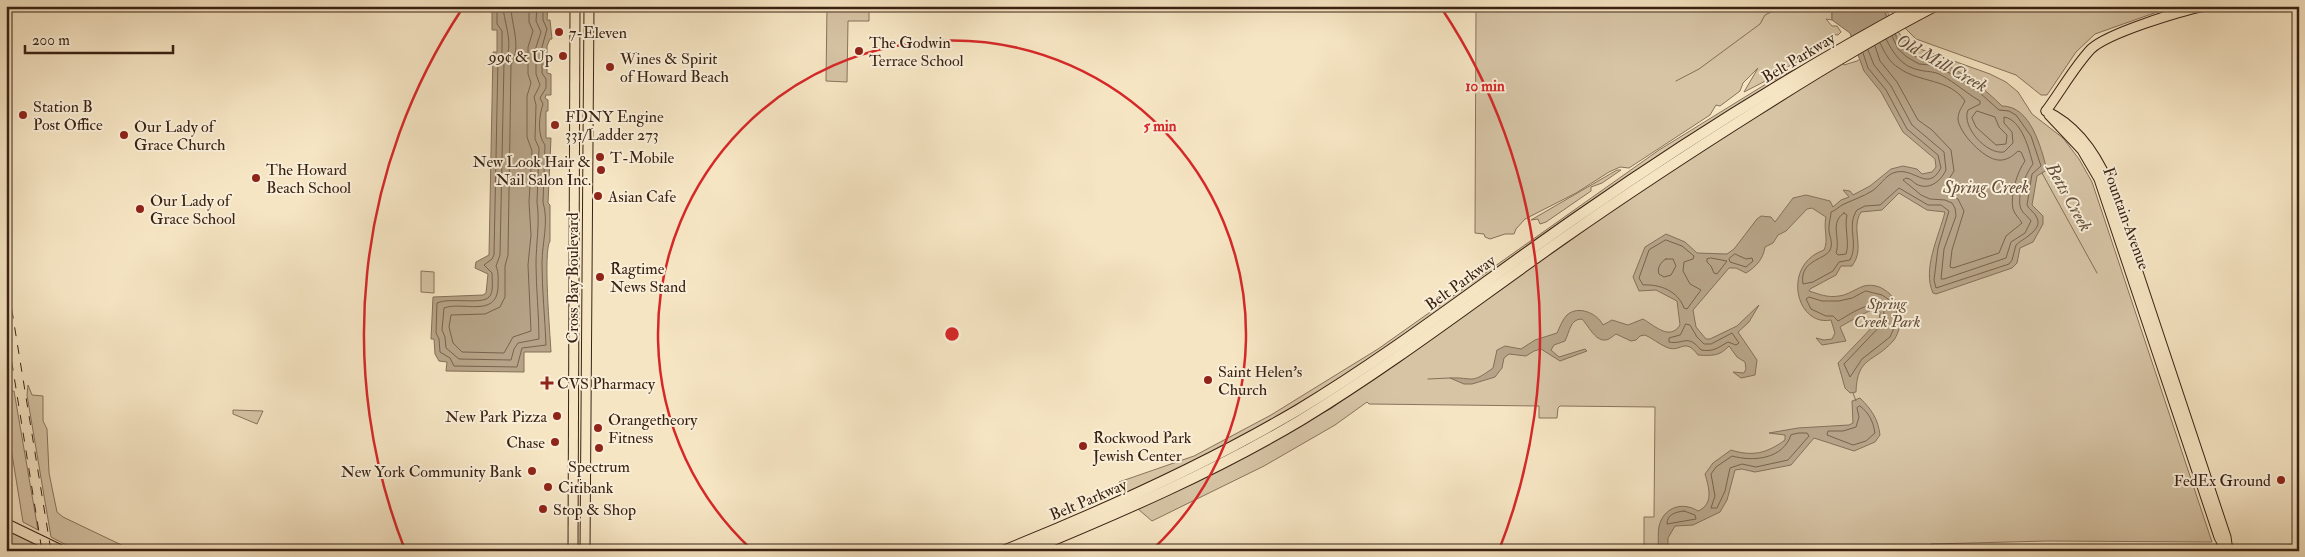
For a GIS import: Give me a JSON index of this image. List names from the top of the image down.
{
  "streets": {
    "highway": ["Belt Parkway"],
    "main road": ["Fountain Avenue", "Cross Bay Boulevard"]
  },
  "water": ["Old Mill Creek", "Spring Creek", "Betts Creek"],
  "parks": ["Spring Creek Park"],
  "places": {
    "other": [
      "7-Eleven",
      "The Godwin Terrace School",
      "99¢ & Up",
      "Wines & Spirit of Howard Beach",
      "Station B Post Office",
      "FDNY Engine 331/Ladder 273",
      "Our Lady of Grace Church",
      "T-Mobile",
      "New Look Hair & Nail Salon Inc.",
      "The Howard Beach School",
      "Asian Cafe",
      "Our Lady of Grace School",
      "Ragtime News Stand",
      "Saint Helen's Church",
      "New Park Pizza",
      "Orangetheory Fitness",
      "Chase",
      "Rockwood Park Jewish Center",
      "Spectrum",
      "New York Community Bank",
      "FedEx Ground",
      "Citibank",
      "Stop & Shop"
    ],
    "health": ["CVS Pharmacy"]
  },
  "scale_bar": "200 m",
  "rings": ["10 min", "5 min"]
}
